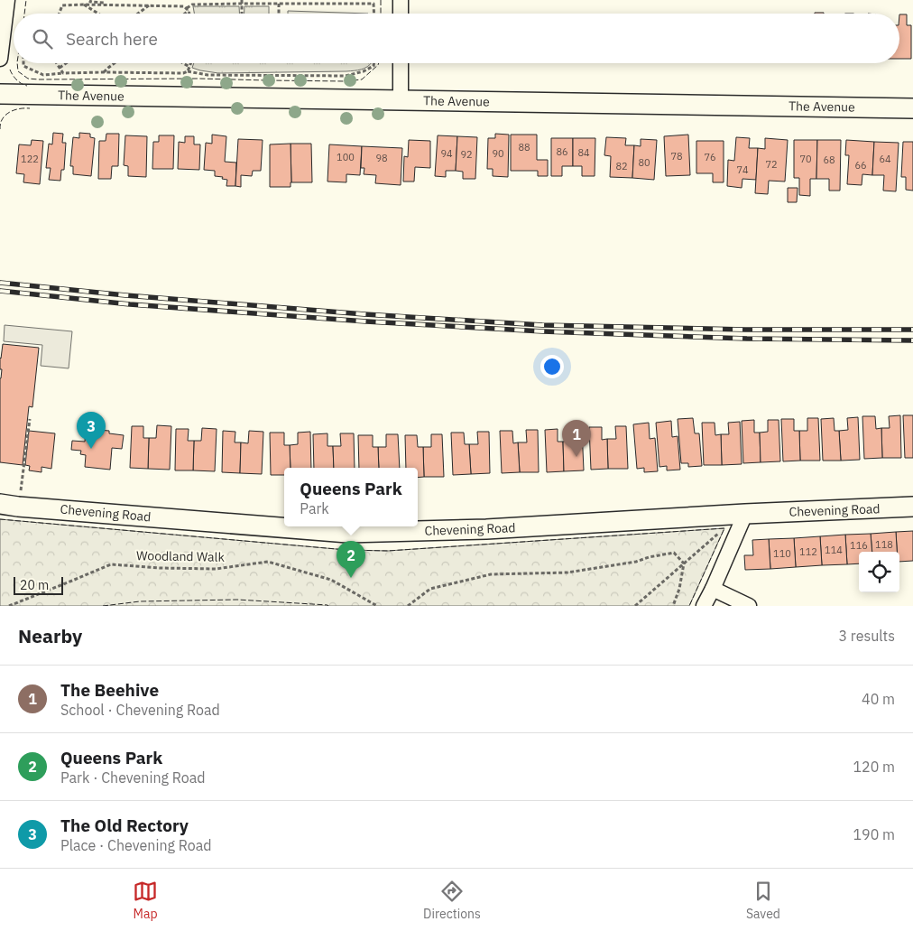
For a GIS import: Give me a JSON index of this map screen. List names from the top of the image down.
{
  "streets": {
    "street": ["The Avenue", "Chevening Road"],
    "path": ["Woodland Walk"]
  },
  "house_numbers": [
    "88",
    "86",
    "84",
    "94",
    "90",
    "92",
    "78",
    "100",
    "76",
    "98",
    "122",
    "70",
    "64",
    "68",
    "80",
    "72",
    "66",
    "82",
    "74",
    "118",
    "116",
    "114",
    "112",
    "110"
  ],
  "scale_bar": "20 m",
  "page": {
    "search": "Search here",
    "pins": ["3", "1", "2"],
    "popup": ["Queens Park", "Park"],
    "scale": "20 m",
    "heading": ["Nearby", "3 results"],
    "list": [
      {
        "mark": "1",
        "name": "The Beehive",
        "note": "School · Chevening Road",
        "value": "40 m"
      },
      {
        "mark": "2",
        "name": "Queens Park",
        "note": "Park · Chevening Road",
        "value": "120 m"
      },
      {
        "mark": "3",
        "name": "The Old Rectory",
        "note": "Place · Chevening Road",
        "value": "190 m"
      }
    ],
    "nav": ["Map", "Directions", "Saved"]
  }
}
